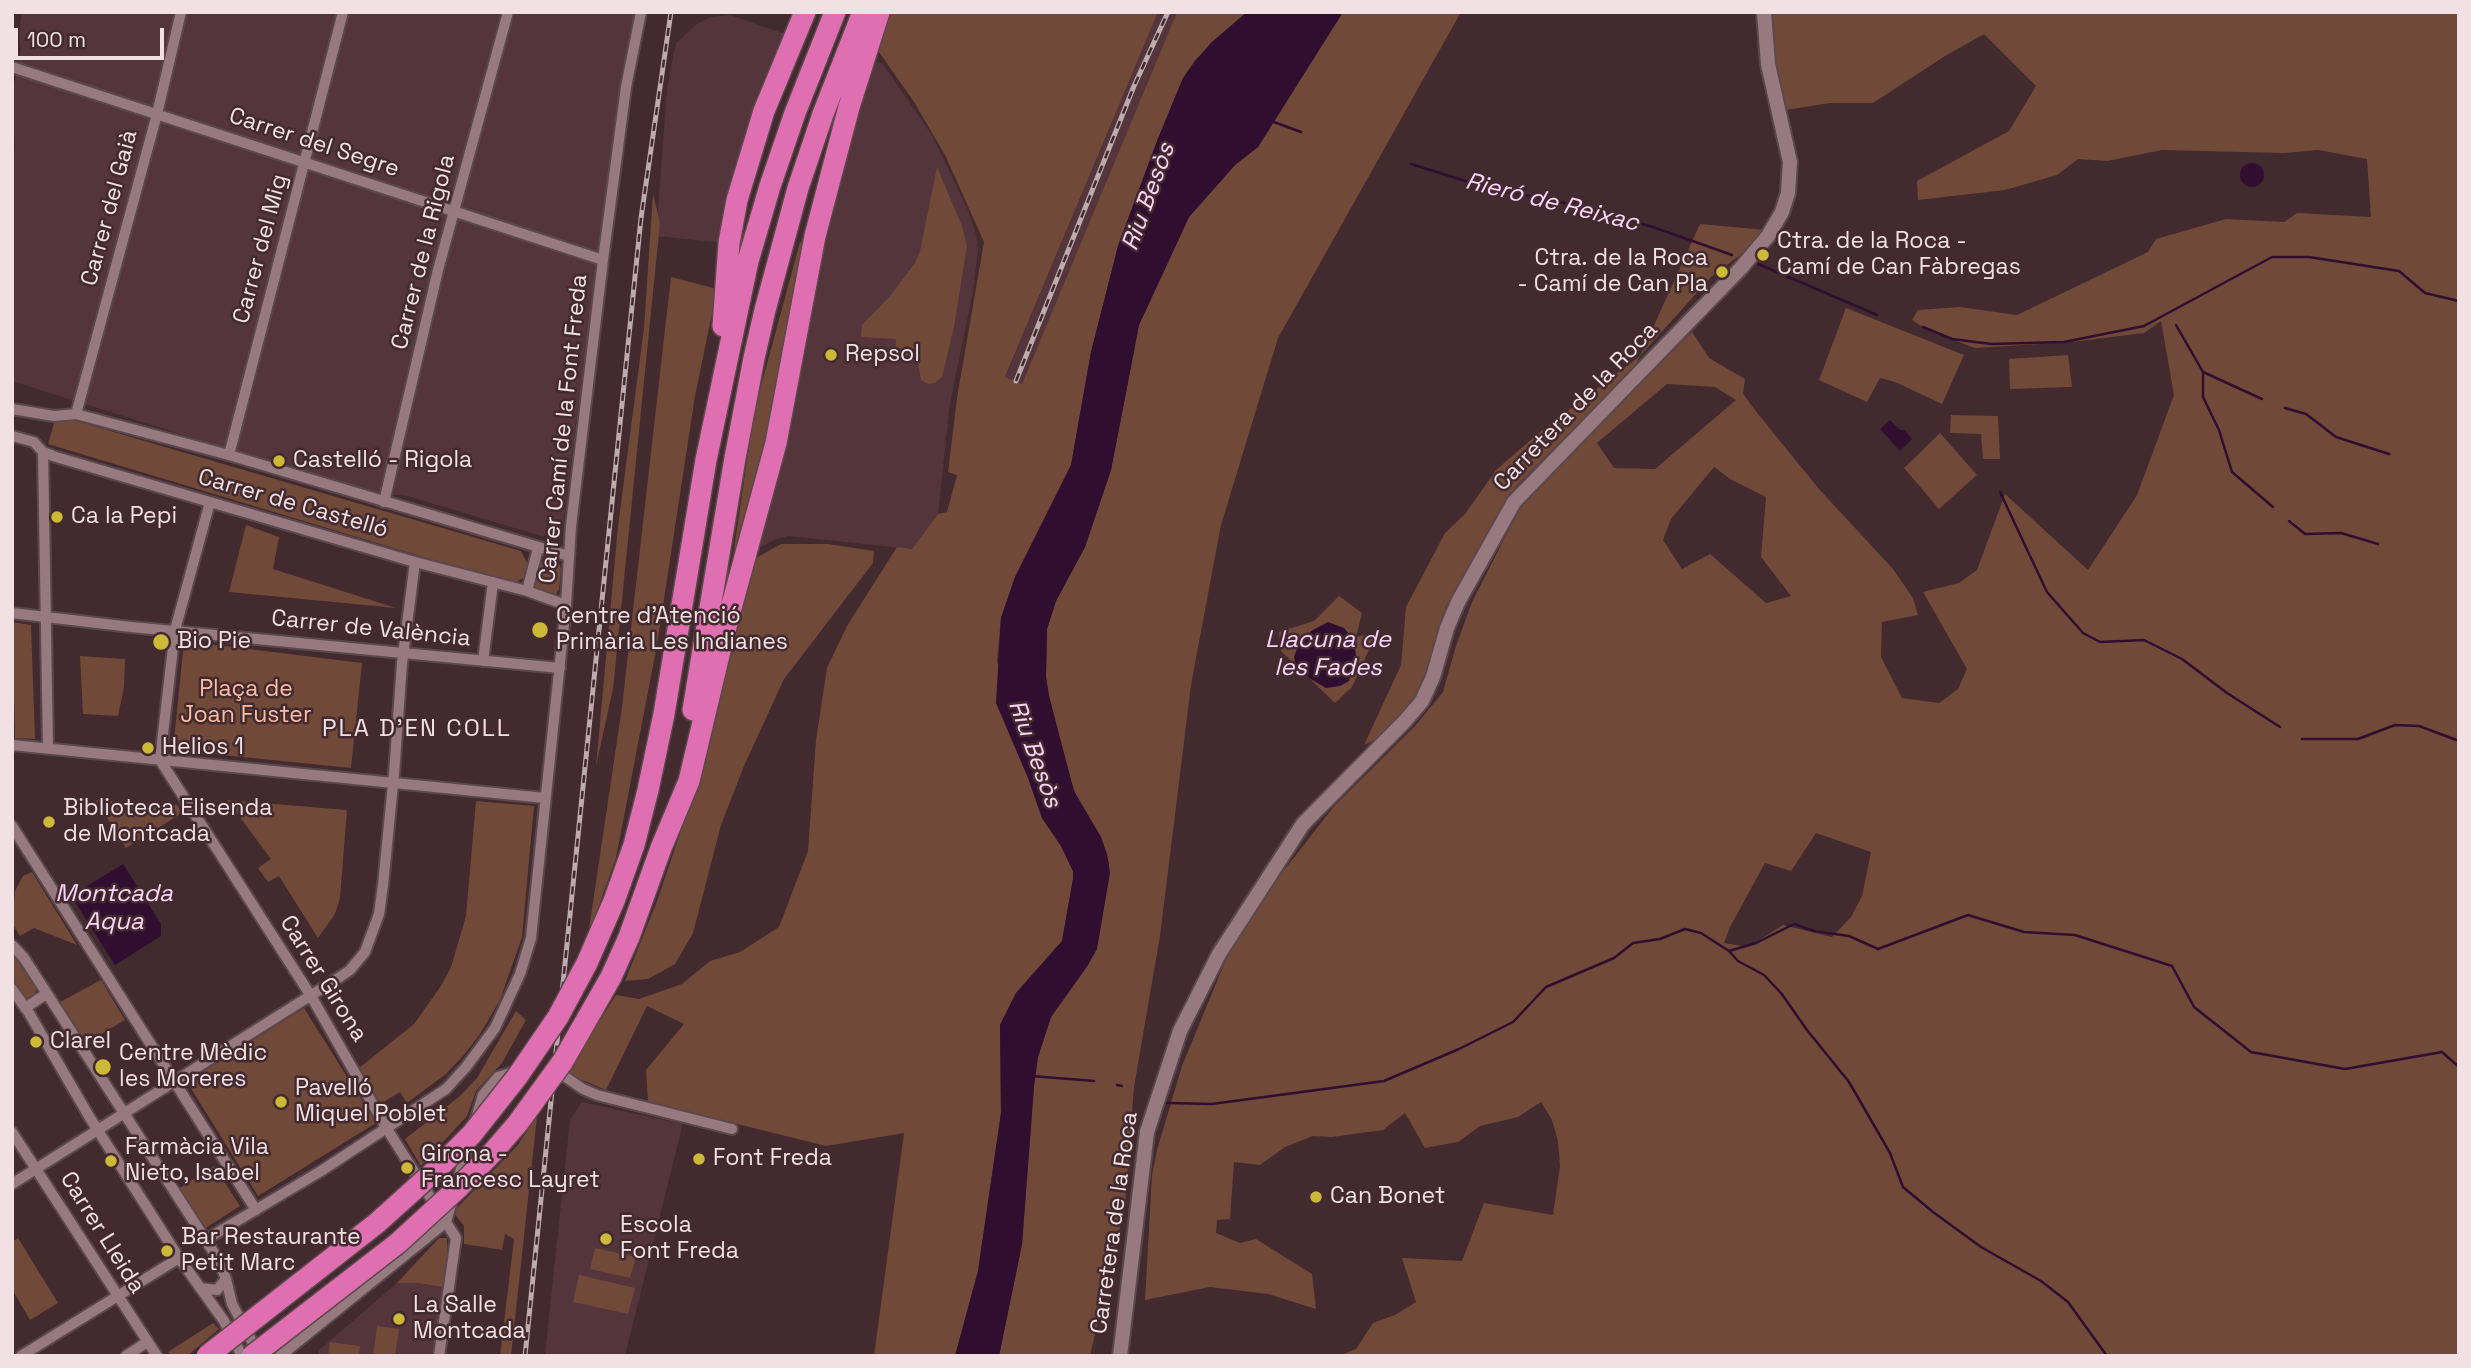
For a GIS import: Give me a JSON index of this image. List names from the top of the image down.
{
  "streets": {
    "street": [
      "Carrer del Segre",
      "Carrer del Gaià",
      "Carrer del Mig",
      "Carrer de la Rigola",
      "Carretera de la Roca",
      "Carrer Camí de la Font Freda",
      "Carrer de Castelló",
      "Carrer de València",
      "Carrer Girona",
      "Carrer Lleida"
    ]
  },
  "crossings": [
    ["Carrer del Segre", "Carrer del Gaià"],
    ["Carrer del Segre", "Carrer del Mig"],
    ["Carrer del Segre", "Carrer de la Rigola"],
    ["Carrer del Segre", "Carrer Camí de la Font Freda"],
    ["Carrer del Gaià", "Carrer de Castelló"],
    ["Carrer del Mig", "Carrer de Castelló"],
    ["Carrer de la Rigola", "Carrer de Castelló"],
    ["Carrer Camí de la Font Freda", "Carrer de Castelló"],
    ["Carrer Camí de la Font Freda", "Carrer de València"],
    ["Carrer Camí de la Font Freda", "Carrer Girona"]
  ],
  "districts": ["PLA D'EN COLL"],
  "water": [
    "Riu Besòs",
    "Rieró de Reixac",
    "Llacuna de les Fades",
    "Montcada Aqua"
  ],
  "parks": ["Plaça de Joan Fuster"],
  "places": [
    "Ctra. de la Roca - Camí de Can Fàbregas",
    "Ctra. de la Roca - Camí de Can Pla",
    "Repsol",
    "Castelló - Rigola",
    "Ca la Pepi",
    "Centre d'Atenció Primària Les Indianes",
    "Bio Pie",
    "Helios 1",
    "Biblioteca Elisenda de Montcada",
    "Clarel",
    "Centre Mèdic les Moreres",
    "Pavelló Miquel Poblet",
    "Font Freda",
    "Farmàcia Vila Nieto, Isabel",
    "Girona - Francesc Layret",
    "Can Bonet",
    "Escola Font Freda",
    "Bar Restaurante Petit Marc",
    "La Salle Montcada"
  ],
  "scale_bar": "100 m"
}
